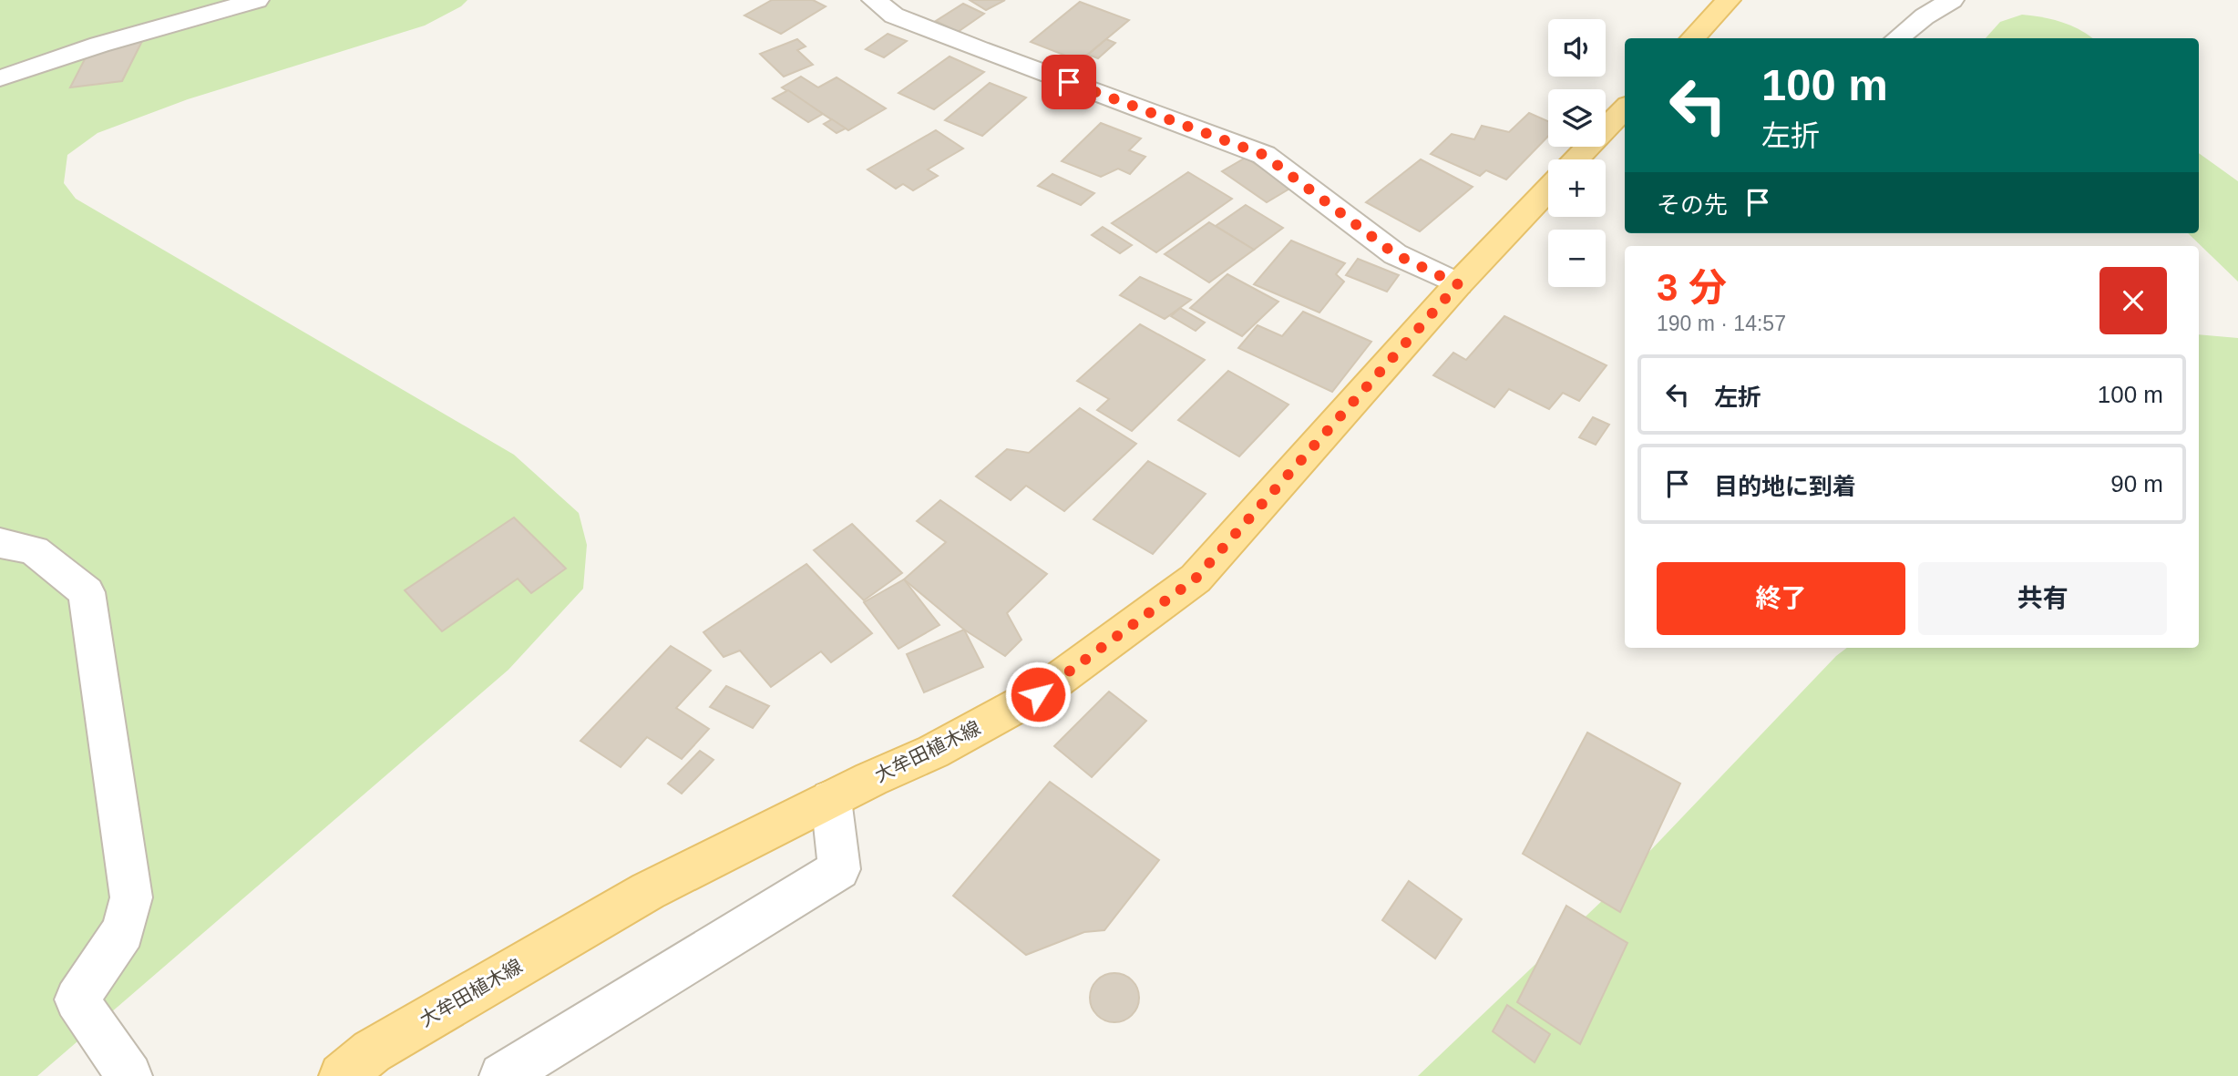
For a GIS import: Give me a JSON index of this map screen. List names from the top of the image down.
{
  "streets": {
    "main road": ["大牟田植木線"]
  },
  "page": {
    "map_buttons": ["+", "−"],
    "turn": ["100 m", "左折"],
    "then": "その先",
    "heading": ["3 分", "190 m · 14:57"],
    "list": [
      {
        "name": "左折",
        "value": "100 m"
      },
      {
        "name": "目的地に到着",
        "value": "90 m"
      }
    ],
    "buttons": ["終了", "共有"]
  }
}
